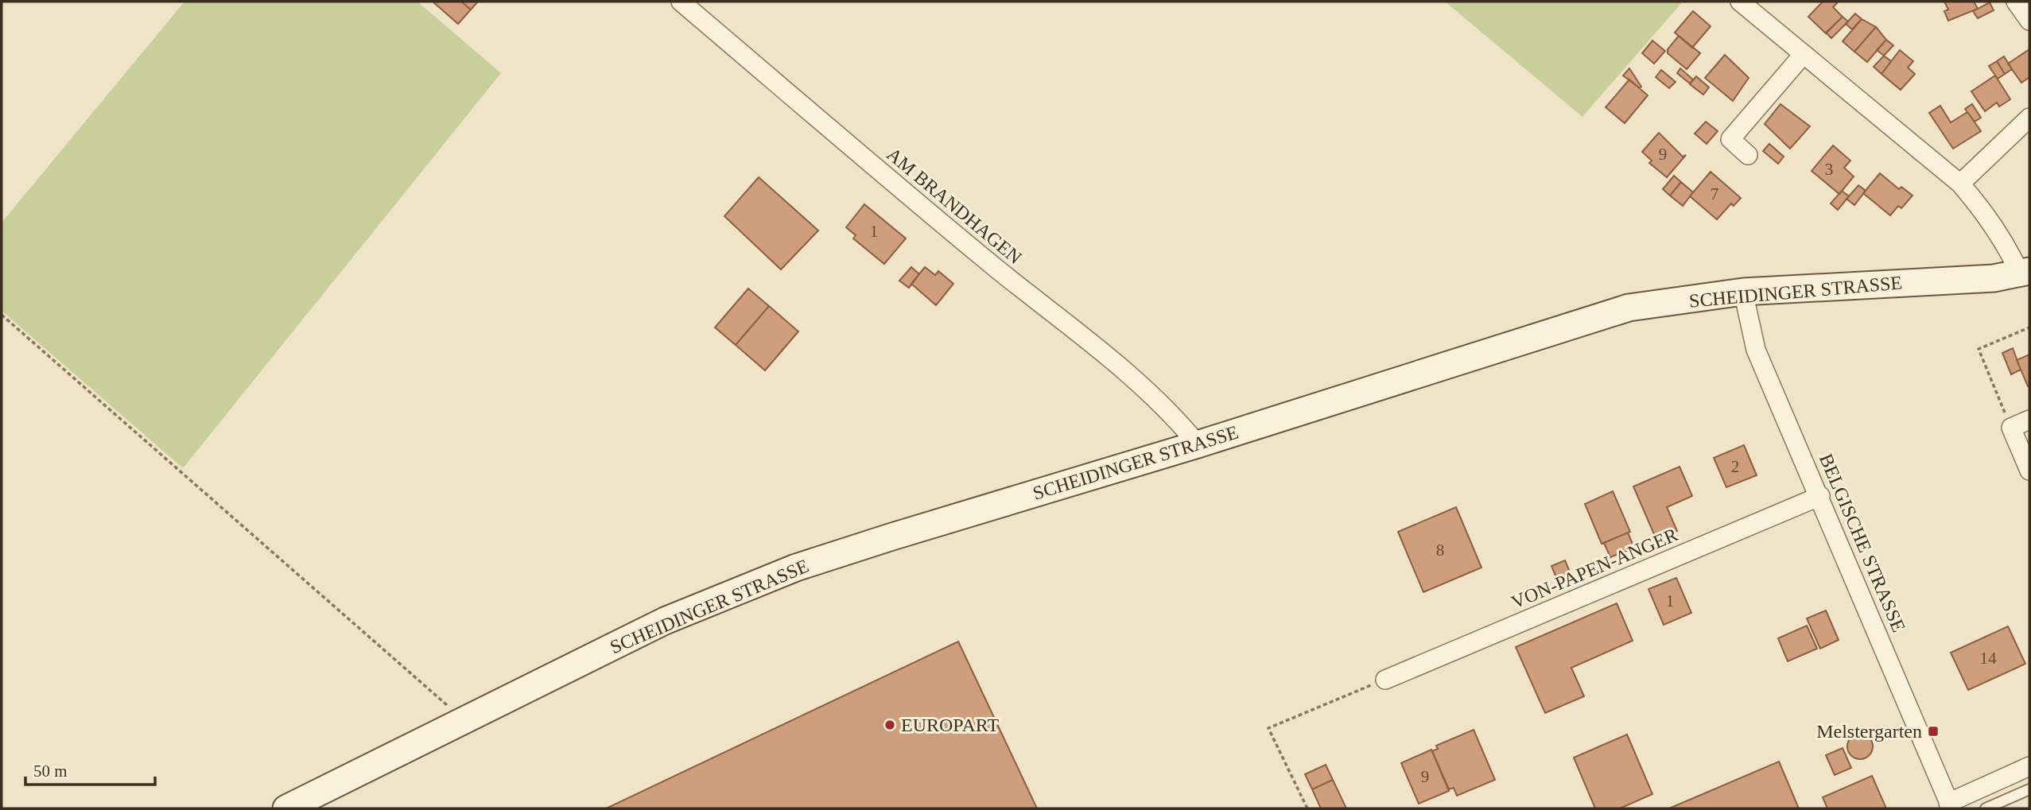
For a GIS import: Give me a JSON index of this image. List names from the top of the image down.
{
  "streets": {
    "main road": ["SCHEIDINGER STRASSE"],
    "street": ["AM BRANDHAGEN", "BELGISCHE STRASSE", "VON-PAPEN-ANGER"]
  },
  "crossings": [
    ["AM BRANDHAGEN", "SCHEIDINGER STRASSE"],
    ["SCHEIDINGER STRASSE", "BELGISCHE STRASSE"],
    ["BELGISCHE STRASSE", "VON-PAPEN-ANGER"]
  ],
  "places": {
    "other": ["EUROPART"],
    "transit": ["Melstergarten"]
  },
  "house_numbers": [
    "9",
    "3",
    "7",
    "1",
    "2",
    "8",
    "1",
    "14",
    "9"
  ],
  "scale_bar": "50 m"
}
